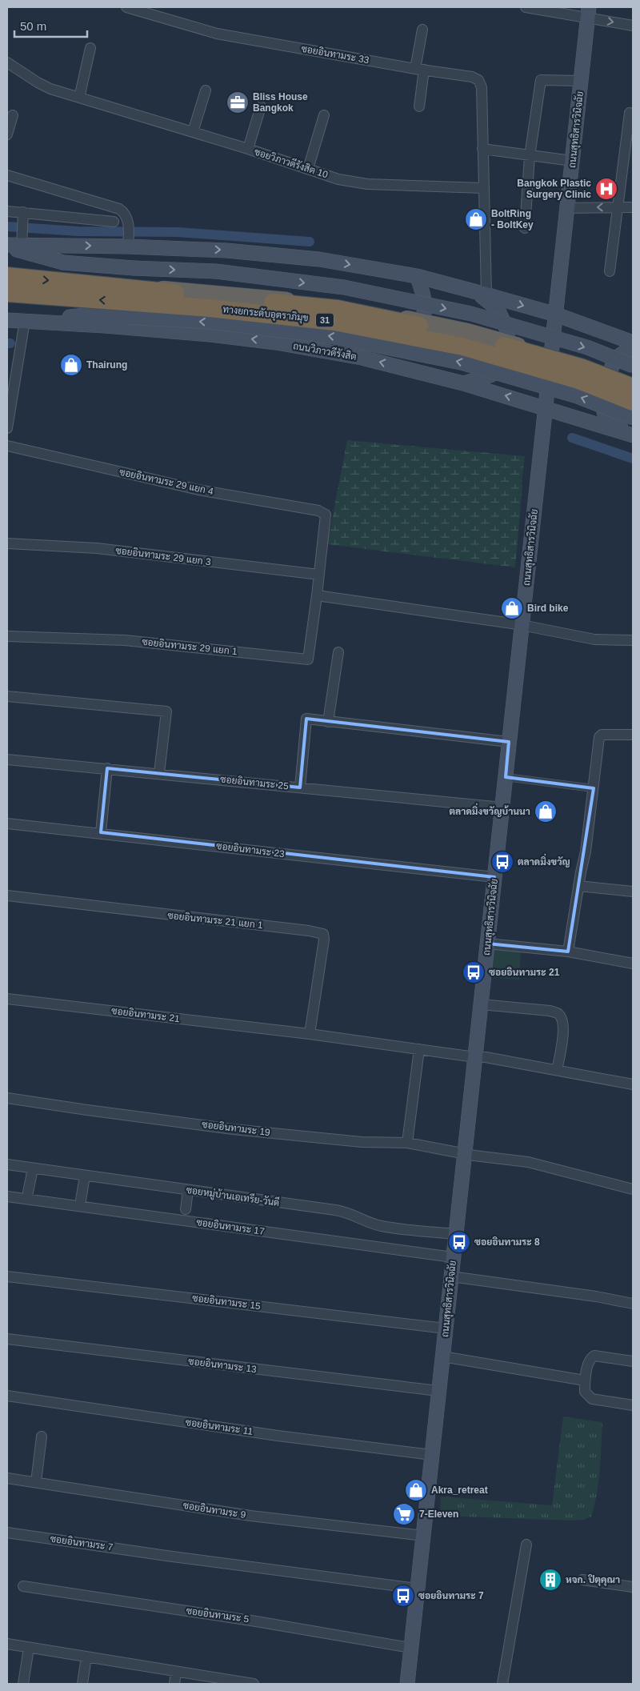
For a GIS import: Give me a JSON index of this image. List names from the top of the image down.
{
  "streets": {
    "highway": ["ทางยกระดับอุตราภิมุข", "31"],
    "main road": ["ถนนสุทธิสารวินิจฉัย", "ถนนวิภาวดีรังสิต"],
    "street": [
      "ซอยอินทามระ 33",
      "ซอยวิภาวดีรังสิต 10",
      "ซอยอินทามระ 29 แยก 4",
      "ซอยอินทามระ 29 แยก 3",
      "ซอยอินทามระ 29 แยก 1",
      "ซอยอินทามระ 25",
      "ซอยอินทามระ 23",
      "ซอยอินทามระ 21 แยก 1",
      "ซอยอินทามระ 21",
      "ซอยอินทามระ 19",
      "ซอยหมู่บ้านเอเทรีย-วันดี",
      "ซอยอินทามระ 17",
      "ซอยอินทามระ 15",
      "ซอยอินทามระ 13",
      "ซอยอินทามระ 11",
      "ซอยอินทามระ 9",
      "ซอยอินทามระ 7",
      "ซอยอินทามระ 5"
    ]
  },
  "crossings": [
    ["ซอยอินทามระ 33", "ซอยวิภาวดีรังสิต 10"],
    ["ถนนสุทธิสารวินิจฉัย", "ถนนวิภาวดีรังสิต"],
    ["ถนนสุทธิสารวินิจฉัย", "ซอยอินทามระ 25"],
    ["ถนนสุทธิสารวินิจฉัย", "ซอยอินทามระ 23"],
    ["ถนนสุทธิสารวินิจฉัย", "ซอยอินทามระ 21"],
    ["ถนนสุทธิสารวินิจฉัย", "ซอยอินทามระ 19"],
    ["ถนนสุทธิสารวินิจฉัย", "ซอยหมู่บ้านเอเทรีย-วันดี"],
    ["ถนนสุทธิสารวินิจฉัย", "ซอยอินทามระ 17"],
    ["ถนนสุทธิสารวินิจฉัย", "ซอยอินทามระ 15"],
    ["ถนนสุทธิสารวินิจฉัย", "ซอยอินทามระ 13"],
    ["ถนนสุทธิสารวินิจฉัย", "ซอยอินทามระ 11"],
    ["ถนนสุทธิสารวินิจฉัย", "ซอยอินทามระ 9"],
    ["ถนนสุทธิสารวินิจฉัย", "ซอยอินทามระ 7"],
    ["ถนนสุทธิสารวินิจฉัย", "ซอยอินทามระ 5"],
    ["31", "ถนนวิภาวดีรังสิต"],
    ["ซอยอินทามระ 29 แยก 4", "ซอยอินทามระ 29 แยก 3"],
    ["ซอยอินทามระ 21 แยก 1", "ซอยอินทามระ 21"]
  ],
  "places": {
    "office": ["Bliss House Bangkok"],
    "hospital": ["Bangkok Plastic Surgery Clinic"],
    "shop": [
      "BoltRing - BoltKey",
      "Thairung",
      "Bird bike",
      "ตลาดมิ่งขวัญบ้านนา",
      "Akra_retreat"
    ],
    "bus stop": [
      "ตลาดมิ่งขวัญ",
      "ซอยอินทามระ 21",
      "ซอยอินทามระ 8",
      "ซอยอินทามระ 7"
    ],
    "supermarket": ["7-Eleven"],
    "building": ["หจก. ปิตุคุณา"]
  },
  "scale_bar": "50 m"
}
